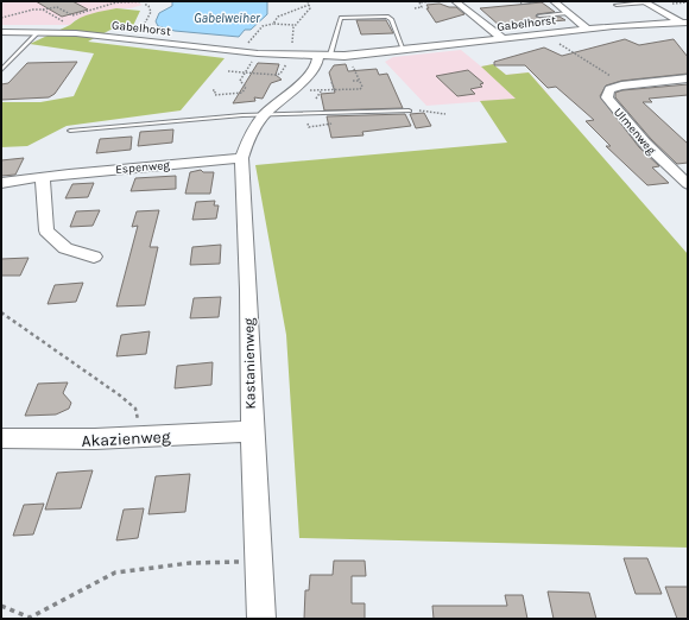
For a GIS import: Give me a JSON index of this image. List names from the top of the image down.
{
  "streets": {
    "street": [
      "Gabelhorst",
      "Ulmenweg",
      "Espenweg",
      "Kastanienweg",
      "Akazienweg"
    ]
  },
  "crossings": [
    ["Gabelhorst", "Kastanienweg"],
    ["Espenweg", "Kastanienweg"],
    ["Kastanienweg", "Akazienweg"]
  ],
  "water": ["Gabelweiher"]
}
